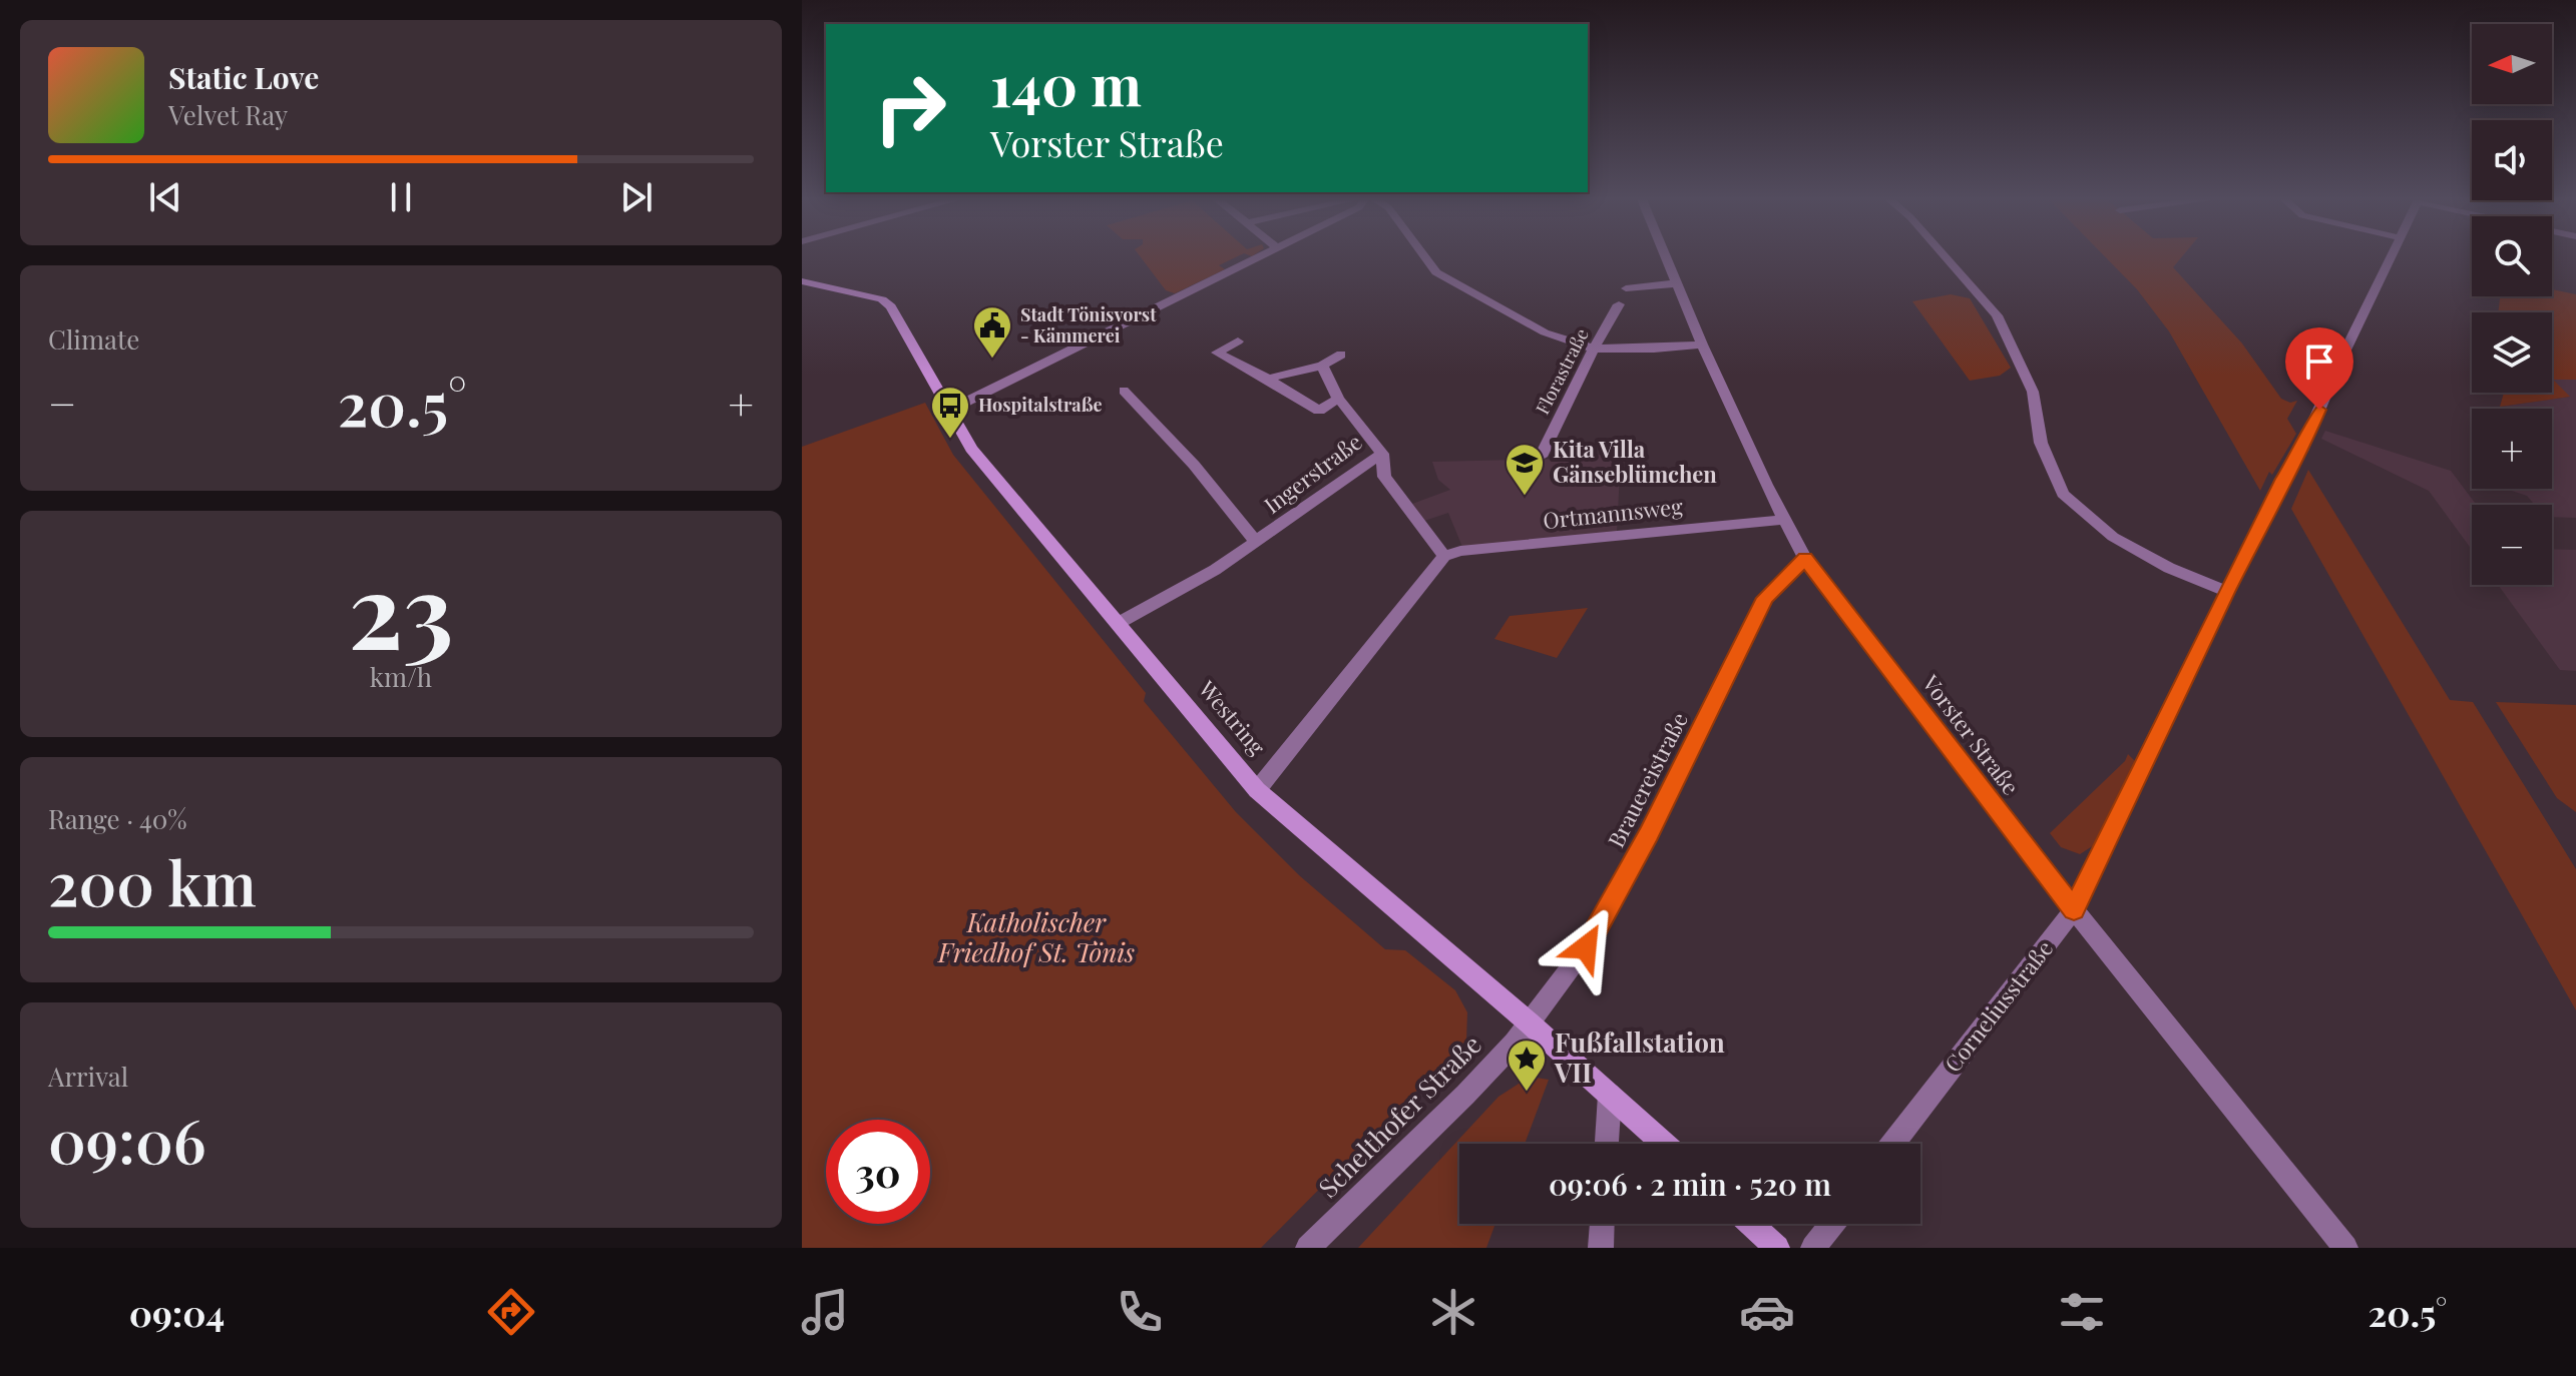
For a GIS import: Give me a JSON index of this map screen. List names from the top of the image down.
{
  "streets": {
    "street": [
      "Florastraße",
      "Ingerstraße",
      "Ortmannsweg",
      "Westring",
      "Vorster Straße",
      "Brauereistraße",
      "Corneliusstraße",
      "Schelthofer Straße"
    ]
  },
  "crossings": [
    ["Ingerstraße", "Westring"],
    ["Ortmannsweg", "Vorster Straße"],
    ["Westring", "Brauereistraße"],
    ["Westring", "Schelthofer Straße"],
    ["Vorster Straße", "Brauereistraße"],
    ["Vorster Straße", "Corneliusstraße"],
    ["Brauereistraße", "Schelthofer Straße"]
  ],
  "parks": ["Katholischer Friedhof St. Tönis"],
  "places": {
    "public building": ["Stadt Tönisvorst - Kämmerei"],
    "bus stop": ["Hospitalstraße"],
    "school or university": ["Kita Villa Gänseblümchen"],
    "place": ["Fußfallstation VII"]
  },
  "north": "left",
  "page": {
    "map_buttons": ["+", "−"],
    "turn": ["140 m", "Vorster Straße"],
    "song": ["Static Love", "Velvet Ray"],
    "tile": [
      "Climate",
      ["23", "km/h"],
      ["Range · 40%", "200 km"],
      ["Arrival", "09:06"]
    ],
    "heat": ["−", "20.5°", "+"],
    "limit": "30",
    "trip": "09:06 · 2 min · 520 m",
    "tabs": ["09:04", "20.5°"]
  }
}
